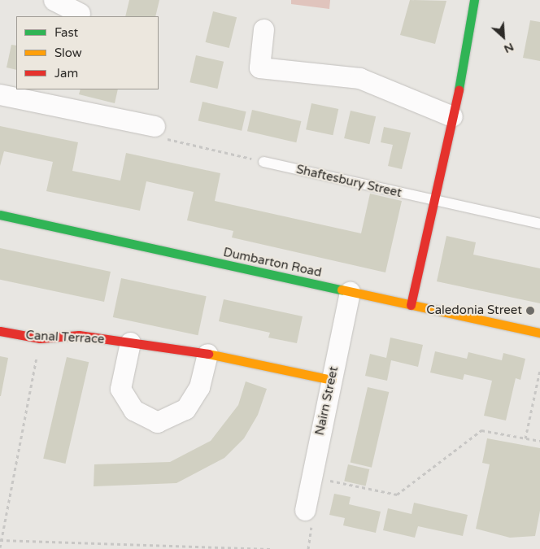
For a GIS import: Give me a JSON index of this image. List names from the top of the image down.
{
  "streets": {
    "street": ["Dumbarton Road", "Canal Terrace", "Nairn Street"],
    "lane": ["Shaftesbury Street"]
  },
  "crossings": [
    ["Dumbarton Road", "Nairn Street"],
    ["Canal Terrace", "Nairn Street"]
  ],
  "places": ["Caledonia Street"],
  "legend": ["Fast", "Slow", "Jam"],
  "north": "bottom right"
}
